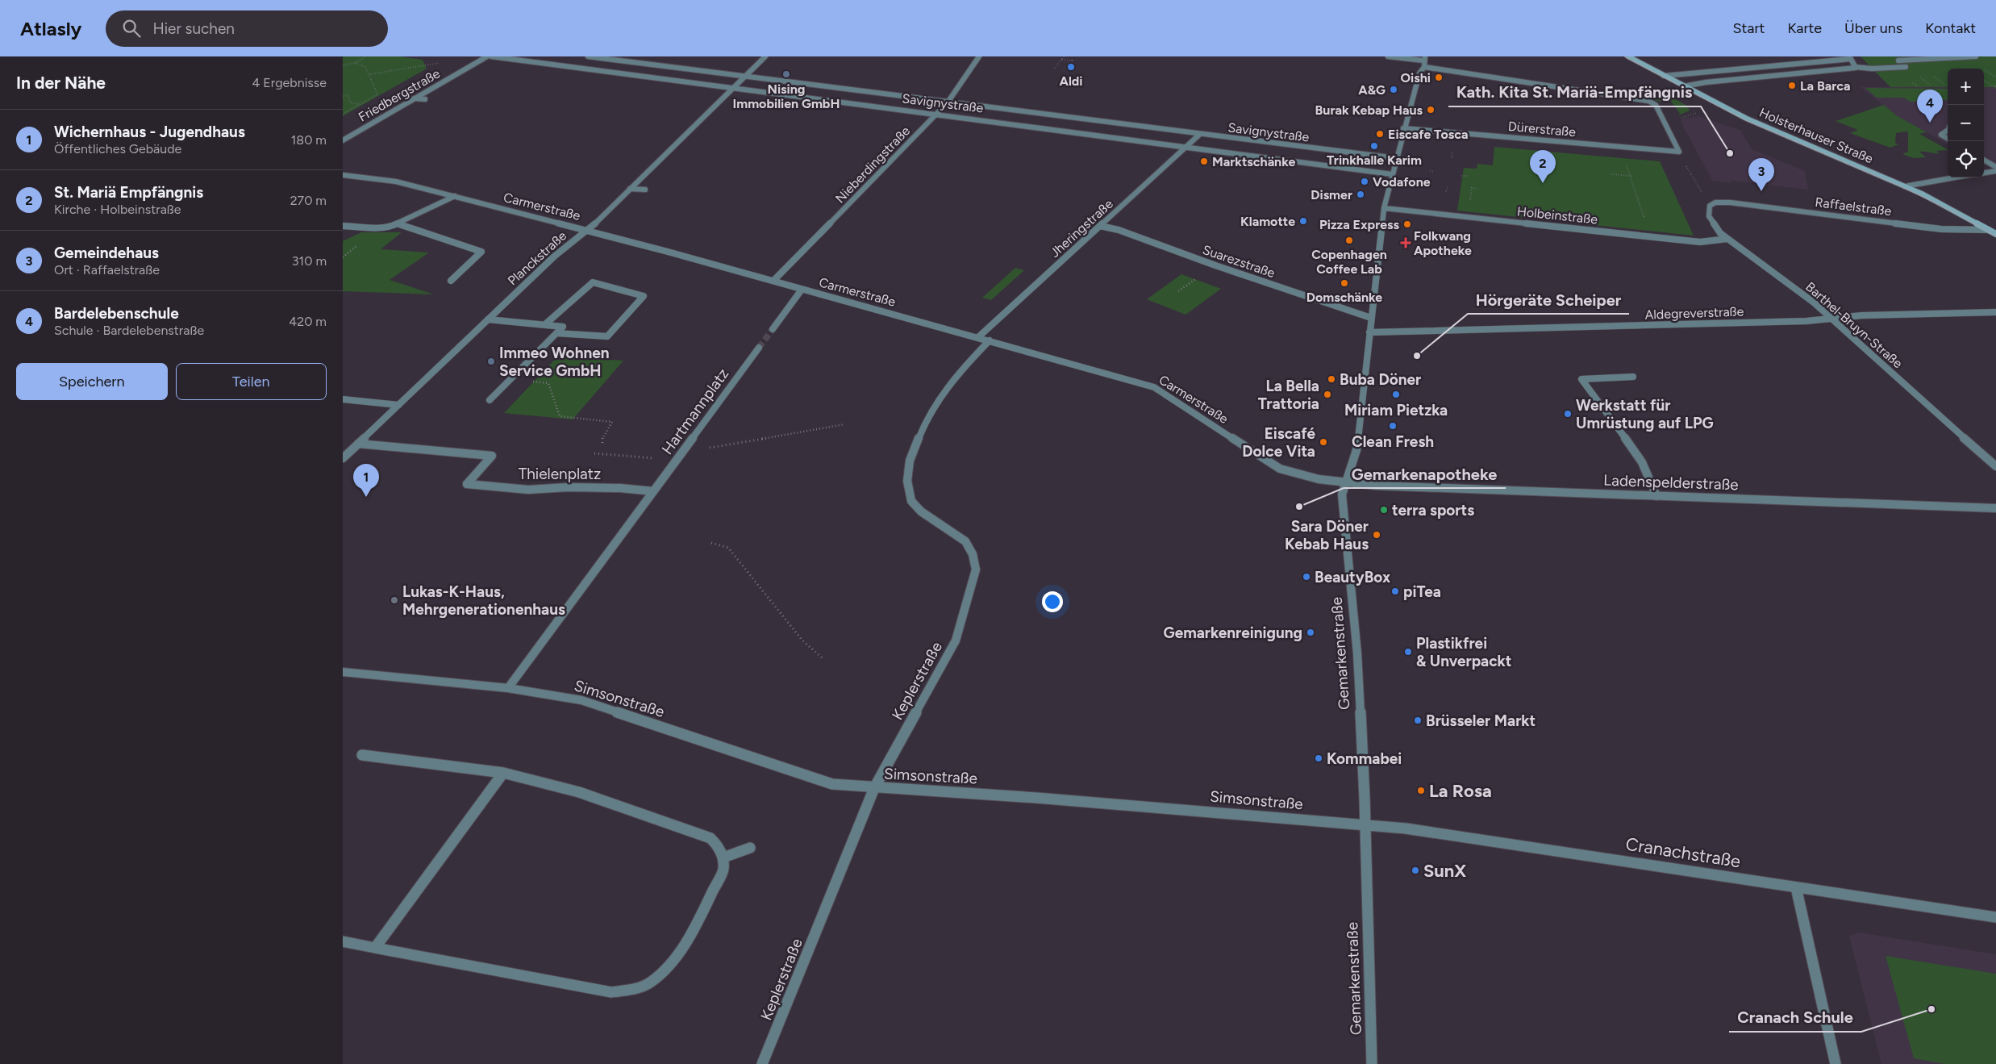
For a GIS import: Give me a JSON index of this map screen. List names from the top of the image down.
{
  "streets": {
    "main road": ["Holsterhauser Straße"],
    "street": [
      "Friedbergstraße",
      "Savignystraße",
      "Dürerstraße",
      "Nieberdingstraße",
      "Carmerstraße",
      "Raffaelstraße",
      "Holbeinstraße",
      "Jheringstraße",
      "Planckstraße",
      "Suarezstraße",
      "Aldegreverstraße",
      "Barthel-Bruyn-Straße",
      "Hartmannplatz",
      "Thielenplatz",
      "Ladenspelderstraße",
      "Gemarkenstraße",
      "Keplerstraße",
      "Simsonstraße",
      "Cranachstraße"
    ]
  },
  "crossings": [
    ["Savignystraße", "Nieberdingstraße"],
    ["Savignystraße", "Jheringstraße"],
    ["Savignystraße", "Planckstraße"],
    ["Savignystraße", "Gemarkenstraße"],
    ["Dürerstraße", "Gemarkenstraße"],
    ["Holsterhauser Straße", "Raffaelstraße"],
    ["Nieberdingstraße", "Carmerstraße"],
    ["Carmerstraße", "Jheringstraße"],
    ["Carmerstraße", "Planckstraße"],
    ["Carmerstraße", "Ladenspelderstraße"],
    ["Carmerstraße", "Gemarkenstraße"],
    ["Carmerstraße", "Keplerstraße"],
    ["Raffaelstraße", "Barthel-Bruyn-Straße"],
    ["Holbeinstraße", "Barthel-Bruyn-Straße"],
    ["Holbeinstraße", "Gemarkenstraße"],
    ["Jheringstraße", "Suarezstraße"],
    ["Planckstraße", "Thielenplatz"],
    ["Suarezstraße", "Gemarkenstraße"],
    ["Aldegreverstraße", "Barthel-Bruyn-Straße"],
    ["Aldegreverstraße", "Gemarkenstraße"],
    ["Hartmannplatz", "Thielenplatz"],
    ["Ladenspelderstraße", "Gemarkenstraße"],
    ["Gemarkenstraße", "Simsonstraße"],
    ["Gemarkenstraße", "Cranachstraße"],
    ["Keplerstraße", "Simsonstraße"],
    ["Simsonstraße", "Cranachstraße"]
  ],
  "places": {
    "other": [
      "Aldi",
      "Nising Immobilien GmbH",
      "Oishi",
      "La Barca",
      "A&G",
      "Burak Kebap Haus",
      "Eiscafe Tosca",
      "Trinkhalle Karim",
      "Kath. Kita St. Mariä-Empfängnis",
      "Marktschänke",
      "Vodafone",
      "Dismer",
      "Klamotte",
      "Pizza Express",
      "Copenhagen Coffee Lab",
      "Domschänke",
      "Hörgeräte Scheiper",
      "Immeo Wohnen Service GmbH",
      "Buba Döner",
      "La Bella Trattoria",
      "Miriam Pietzka",
      "Werkstatt für Umrüstung auf LPG",
      "Clean Fresh",
      "Eiscafé Dolce Vita",
      "Gemarkenapotheke",
      "terra sports",
      "Sara Döner Kebab Haus",
      "BeautyBox",
      "piTea",
      "Lukas-K-Haus, Mehrgenerationenhaus",
      "Gemarkenreinigung",
      "Plastikfrei & Unverpackt",
      "Brüsseler Markt",
      "Kommabei",
      "La Rosa",
      "SunX",
      "Cranach Schule"
    ],
    "health": ["Folkwang Apotheke"]
  },
  "page": {
    "header": "Atlasly",
    "search": "Hier suchen",
    "nav": [
      "Start",
      "Karte",
      "Über uns",
      "Kontakt"
    ],
    "heading": ["In der Nähe", "4 Ergebnisse"],
    "map_buttons": ["+", "−"],
    "pins": [
      "4",
      "2",
      "3",
      "1"
    ],
    "list": [
      {
        "mark": "1",
        "name": "Wichernhaus - Jugendhaus",
        "note": "Öffentliches Gebäude",
        "value": "180 m"
      },
      {
        "mark": "2",
        "name": "St. Mariä Empfängnis",
        "note": "Kirche · Holbeinstraße",
        "value": "270 m"
      },
      {
        "mark": "3",
        "name": "Gemeindehaus",
        "note": "Ort · Raffaelstraße",
        "value": "310 m"
      },
      {
        "mark": "4",
        "name": "Bardelebenschule",
        "note": "Schule · Bardelebenstraße",
        "value": "420 m"
      }
    ],
    "buttons": ["Speichern", "Teilen"]
  }
}
